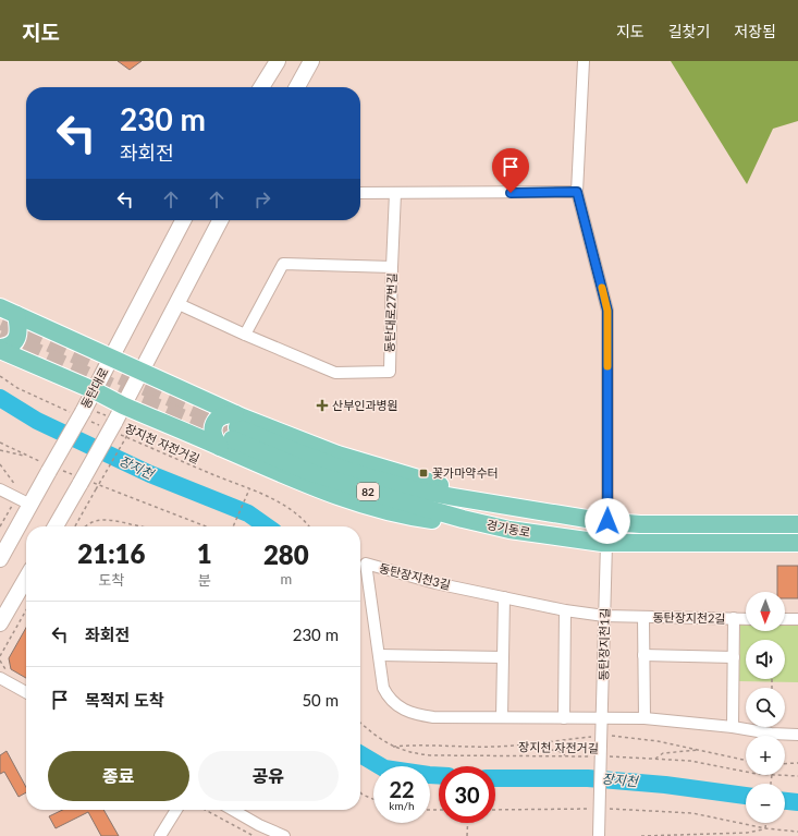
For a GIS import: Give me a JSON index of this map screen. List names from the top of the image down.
{
  "streets": {
    "main road": ["동탄대로", "경기동로"],
    "street": [
      "동탄대로27번길",
      "동탄장지천3길",
      "동탄장지천2길",
      "동탄장지천1길"
    ],
    "path": ["장지천 자전거길"]
  },
  "crossings": [
    ["동탄대로", "장지천 자전거길"],
    ["경기동로", "동탄장지천1길"],
    ["동탄장지천3길", "동탄장지천2길"],
    ["동탄장지천3길", "동탄장지천1길"],
    ["동탄장지천2길", "동탄장지천1길"]
  ],
  "water": ["장지천"],
  "places": {
    "health": ["산부인과병원"],
    "transit": ["꽃가마약수터"]
  },
  "north": "bottom",
  "page": {
    "header": "지도",
    "nav": ["지도", "길찾기", "저장됨"],
    "turn": ["230 m", "좌회전"],
    "eta": [
      "21:16",
      "도착",
      "1",
      "분",
      "280",
      "m"
    ],
    "map_buttons": ["+", "−"],
    "list": [
      {
        "name": "좌회전",
        "value": "230 m"
      },
      {
        "name": "목적지 도착",
        "value": "50 m"
      }
    ],
    "buttons": ["종료", "공유"],
    "speed": "22 km/h",
    "limit": "30"
  }
}
